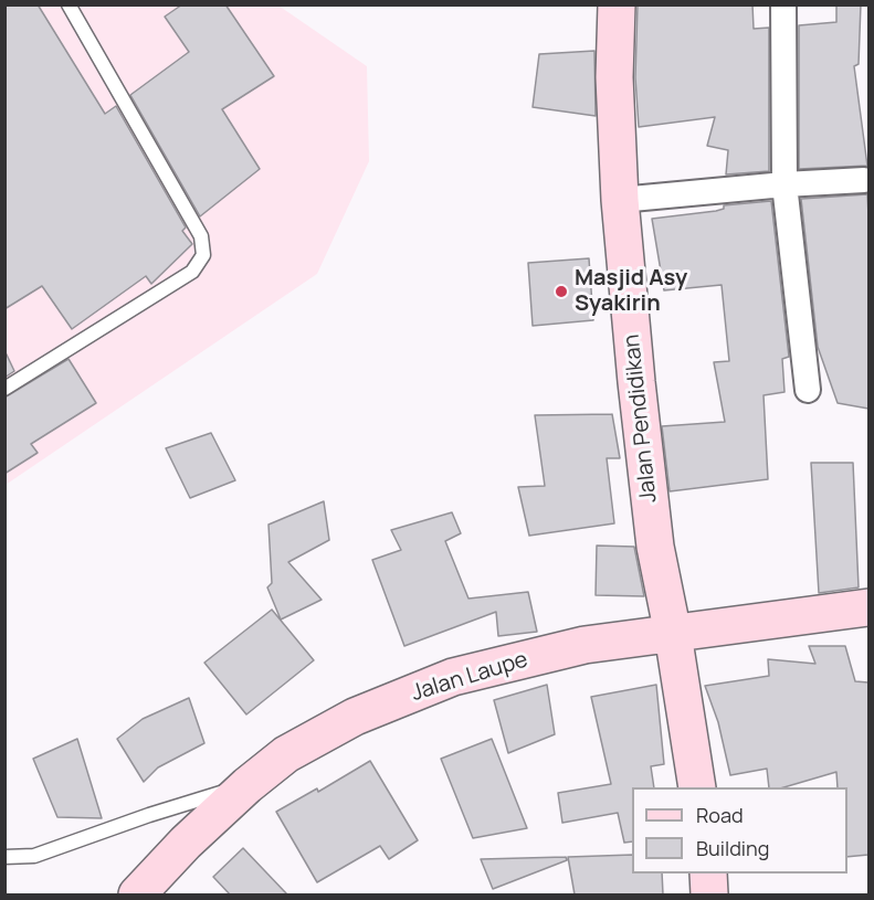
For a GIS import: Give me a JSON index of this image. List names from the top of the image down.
{
  "streets": {
    "street": ["Jalan Pendidikan", "Jalan Laupe"]
  },
  "crossings": [
    ["Jalan Pendidikan", "Jalan Laupe"]
  ],
  "places": ["Masjid Asy Syakirin"],
  "legend": ["Road", "Building"]
}
